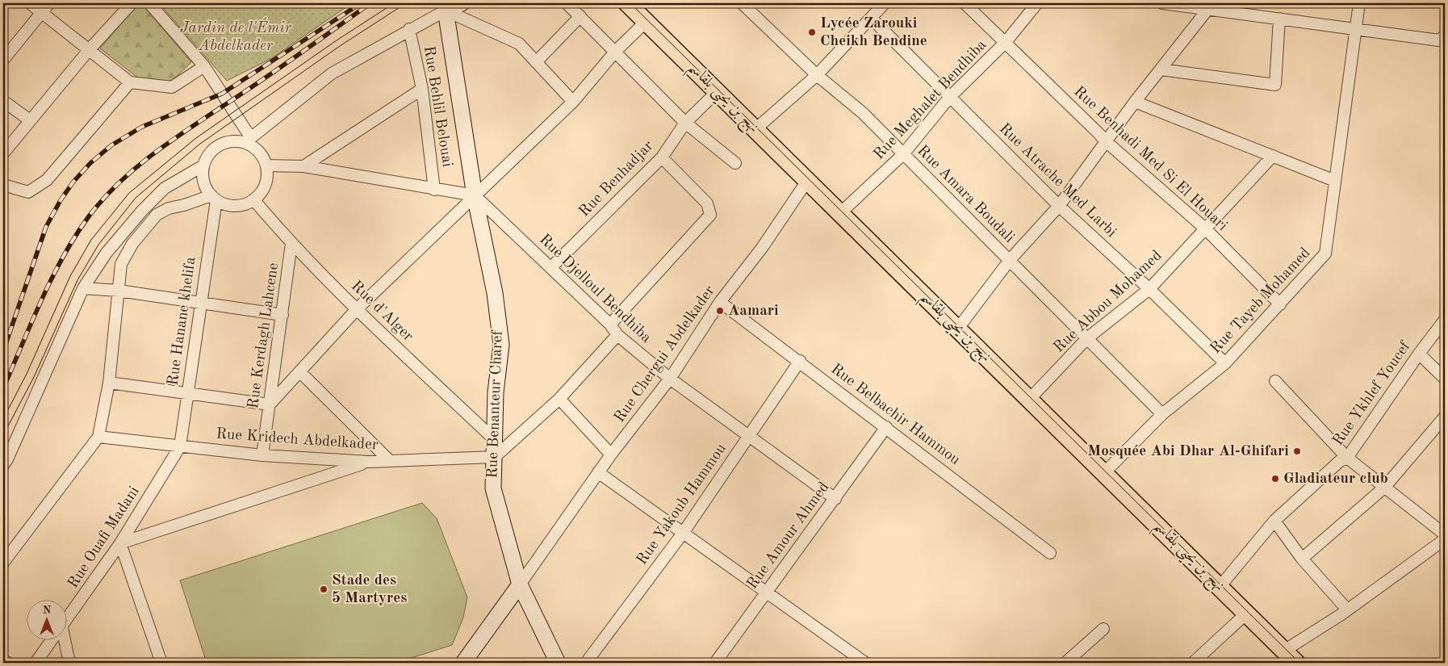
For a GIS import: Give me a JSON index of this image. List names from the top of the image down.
{
  "streets": {
    "main road": ["نهج بن يحيى بلقاسم", "Rue Benanteur Charef"],
    "street": [
      "Rue Meghalet Bendhiba",
      "Rue Behlil Belouai",
      "Rue Benhadi Med Si El Houari",
      "Rue Benhadjar",
      "Rue Atrache Med Larbi",
      "Rue Amara Boudali",
      "Rue Djelloul Bendhiba",
      "Rue Tayeb Mohamed",
      "Rue Abbou Mohamed",
      "Rue d'Alger",
      "Rue Hanane khelifa",
      "Rue Kerdagh Lahcene",
      "Rue Chergui Abdelkader",
      "Rue Ykhlef Youcef",
      "Rue Belbachir Hammou",
      "Rue Kridech Abdelkader",
      "Rue Yakoub Hammou",
      "Rue Amour Ahmed",
      "Rue Ouafi Madani"
    ]
  },
  "crossings": [
    ["نهج بن يحيى بلقاسم", "Rue Meghalet Bendhiba"],
    ["نهج بن يحيى بلقاسم", "Rue Benhadjar"],
    ["نهج بن يحيى بلقاسم", "Rue Tayeb Mohamed"],
    ["نهج بن يحيى بلقاسم", "Rue Abbou Mohamed"],
    ["نهج بن يحيى بلقاسم", "Rue Chergui Abdelkader"],
    ["نهج بن يحيى بلقاسم", "Rue Ykhlef Youcef"],
    ["Rue Meghalet Bendhiba", "Rue Benhadi Med Si El Houari"],
    ["Rue Meghalet Bendhiba", "Rue Atrache Med Larbi"],
    ["Rue Meghalet Bendhiba", "Rue Amara Boudali"],
    ["Rue Benhadi Med Si El Houari", "Rue Tayeb Mohamed"],
    ["Rue Benhadi Med Si El Houari", "Rue Abbou Mohamed"],
    ["Rue Benhadjar", "Rue Djelloul Bendhiba"],
    ["Rue Atrache Med Larbi", "Rue Tayeb Mohamed"],
    ["Rue Atrache Med Larbi", "Rue Abbou Mohamed"],
    ["Rue Amara Boudali", "Rue Tayeb Mohamed"],
    ["Rue Amara Boudali", "Rue Abbou Mohamed"],
    ["Rue Djelloul Bendhiba", "Rue Chergui Abdelkader"],
    ["Rue Djelloul Bendhiba", "Rue Benanteur Charef"],
    ["Rue Djelloul Bendhiba", "Rue Yakoub Hammou"],
    ["Rue Djelloul Bendhiba", "Rue Amour Ahmed"],
    ["Rue d'Alger", "Rue Hanane khelifa"],
    ["Rue d'Alger", "Rue Kerdagh Lahcene"],
    ["Rue d'Alger", "Rue Benanteur Charef"],
    ["Rue Hanane khelifa", "Rue Kridech Abdelkader"],
    ["Rue Hanane khelifa", "Rue Ouafi Madani"],
    ["Rue Kerdagh Lahcene", "Rue Kridech Abdelkader"],
    ["Rue Chergui Abdelkader", "Rue Benanteur Charef"],
    ["Rue Chergui Abdelkader", "Rue Belbachir Hammou"],
    ["Rue Benanteur Charef", "Rue Kridech Abdelkader"],
    ["Rue Belbachir Hammou", "Rue Yakoub Hammou"],
    ["Rue Belbachir Hammou", "Rue Amour Ahmed"],
    ["Rue Kridech Abdelkader", "Rue Ouafi Madani"]
  ],
  "parks": ["Jardin de l'Émir Abdelkader"],
  "places": [
    "Lycée Zarouki Cheikh Bendine",
    "Aamari",
    "Mosquée Abi Dhar Al-Ghifari",
    "Gladiateur club",
    "Stade des 5 Martyres"
  ],
  "north": "top"
}
